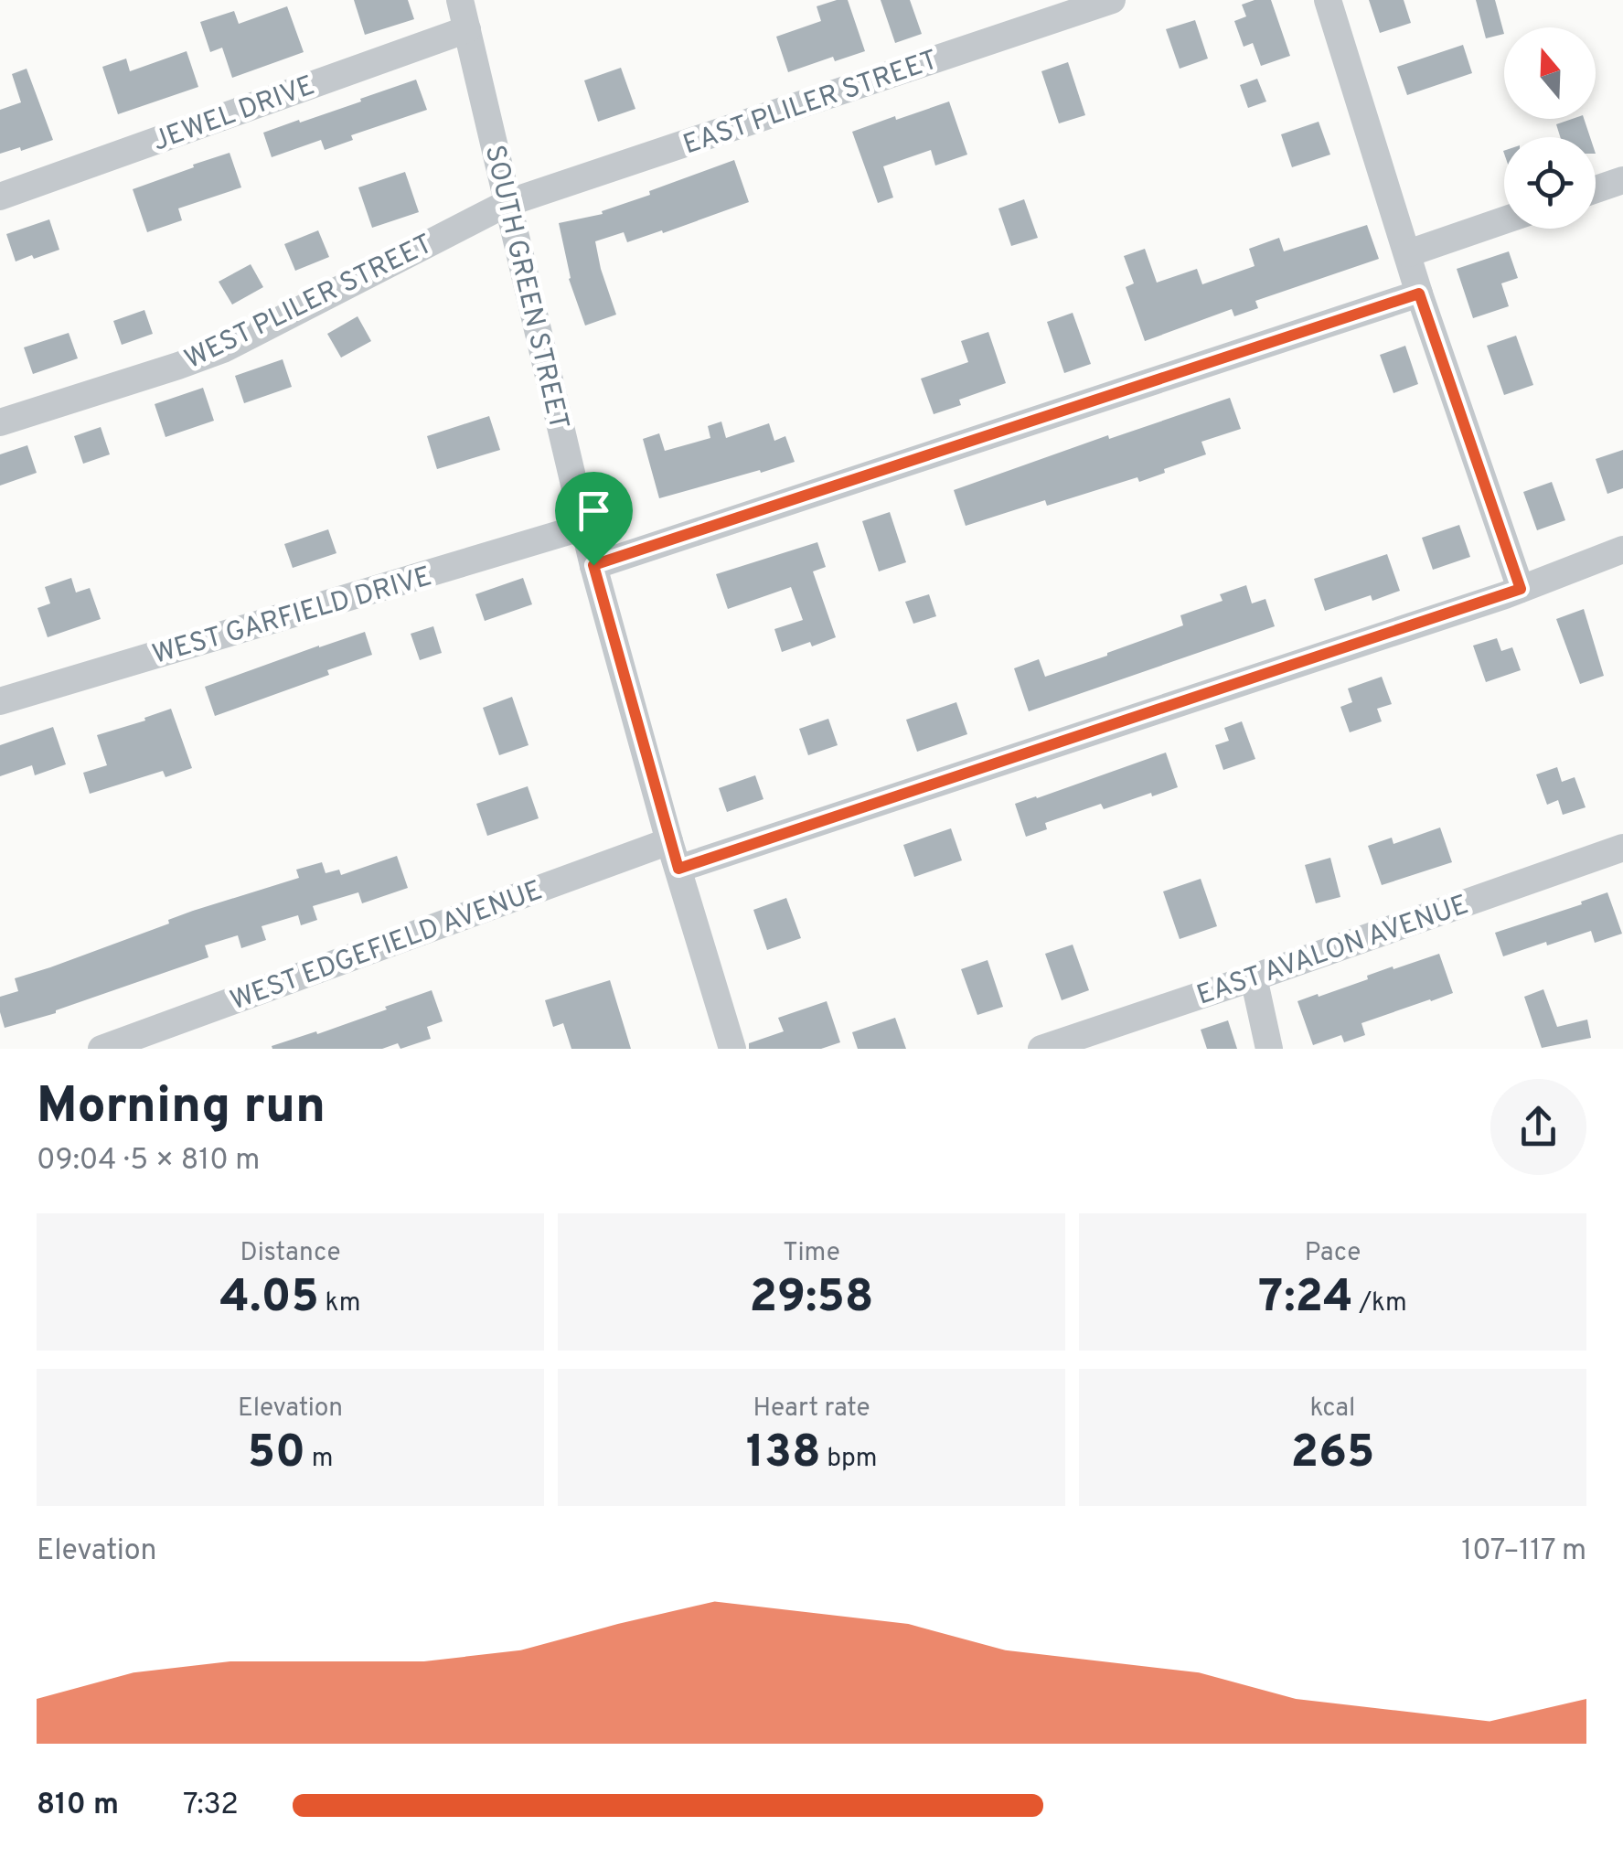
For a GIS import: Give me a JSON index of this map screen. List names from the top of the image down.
{
  "streets": {
    "street": [
      "EAST PLILER STREET",
      "JEWEL DRIVE",
      "SOUTH GREEN STREET",
      "WEST PLILER STREET",
      "WEST GARFIELD DRIVE",
      "WEST EDGEFIELD AVENUE",
      "EAST AVALON AVENUE"
    ]
  },
  "crossings": [
    ["EAST PLILER STREET", "SOUTH GREEN STREET"],
    ["EAST PLILER STREET", "WEST PLILER STREET"],
    ["JEWEL DRIVE", "SOUTH GREEN STREET"],
    ["SOUTH GREEN STREET", "WEST PLILER STREET"],
    ["SOUTH GREEN STREET", "WEST GARFIELD DRIVE"],
    ["SOUTH GREEN STREET", "WEST EDGEFIELD AVENUE"]
  ],
  "north": "top",
  "page": {
    "heading": ["Morning run", "09:04 · 5 × 810 m"],
    "stats": [
      ["Distance", "4.05 km"],
      ["Time", "29:58"],
      ["Pace", "7:24 /km"],
      ["Elevation", "50 m"],
      ["Heart rate", "138 bpm"],
      ["kcal", "265"]
    ],
    "chart": ["Elevation", "107–117 m"],
    "list": [
      {
        "name": "810 m",
        "note": "7:32"
      }
    ]
  }
}
